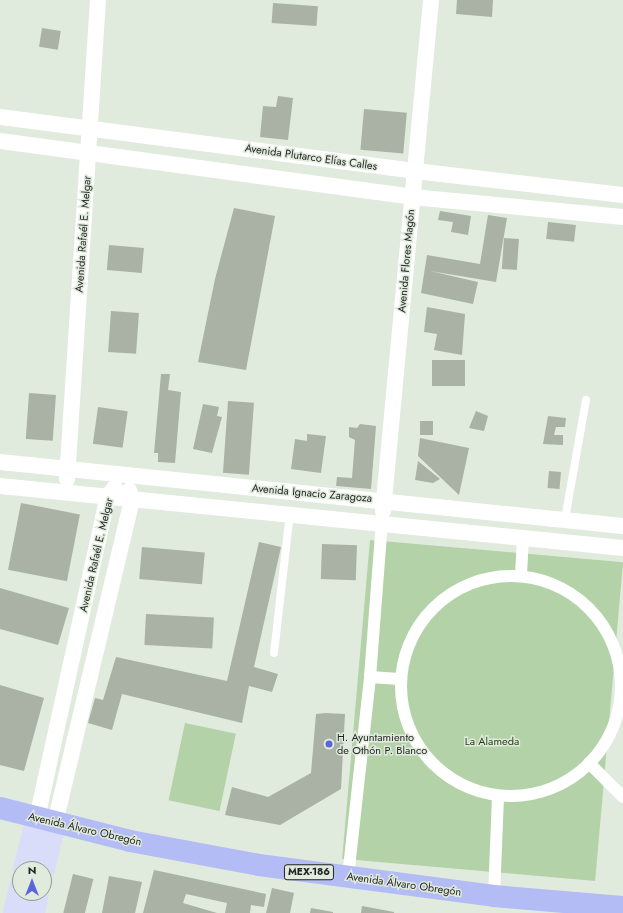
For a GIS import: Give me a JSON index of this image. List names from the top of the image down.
{
  "streets": {
    "main road": ["Avenida Rafaél E. Melgar", "Avenida Álvaro Obregón", "MEX-186"],
    "street": ["Avenida Plutarco Elías Calles", "Avenida Flores Magón", "Avenida Ignacio Zaragoza"]
  },
  "crossings": [
    ["Avenida Plutarco Elías Calles", "Avenida Rafaél E. Melgar"],
    ["Avenida Plutarco Elías Calles", "Avenida Flores Magón"],
    ["Avenida Rafaél E. Melgar", "Avenida Ignacio Zaragoza"],
    ["Avenida Rafaél E. Melgar", "Avenida Álvaro Obregón"],
    ["Avenida Flores Magón", "Avenida Ignacio Zaragoza"]
  ],
  "parks": ["La Alameda"],
  "places": ["H. Ayuntamiento de Othón P. Blanco"],
  "north": "top"
}
